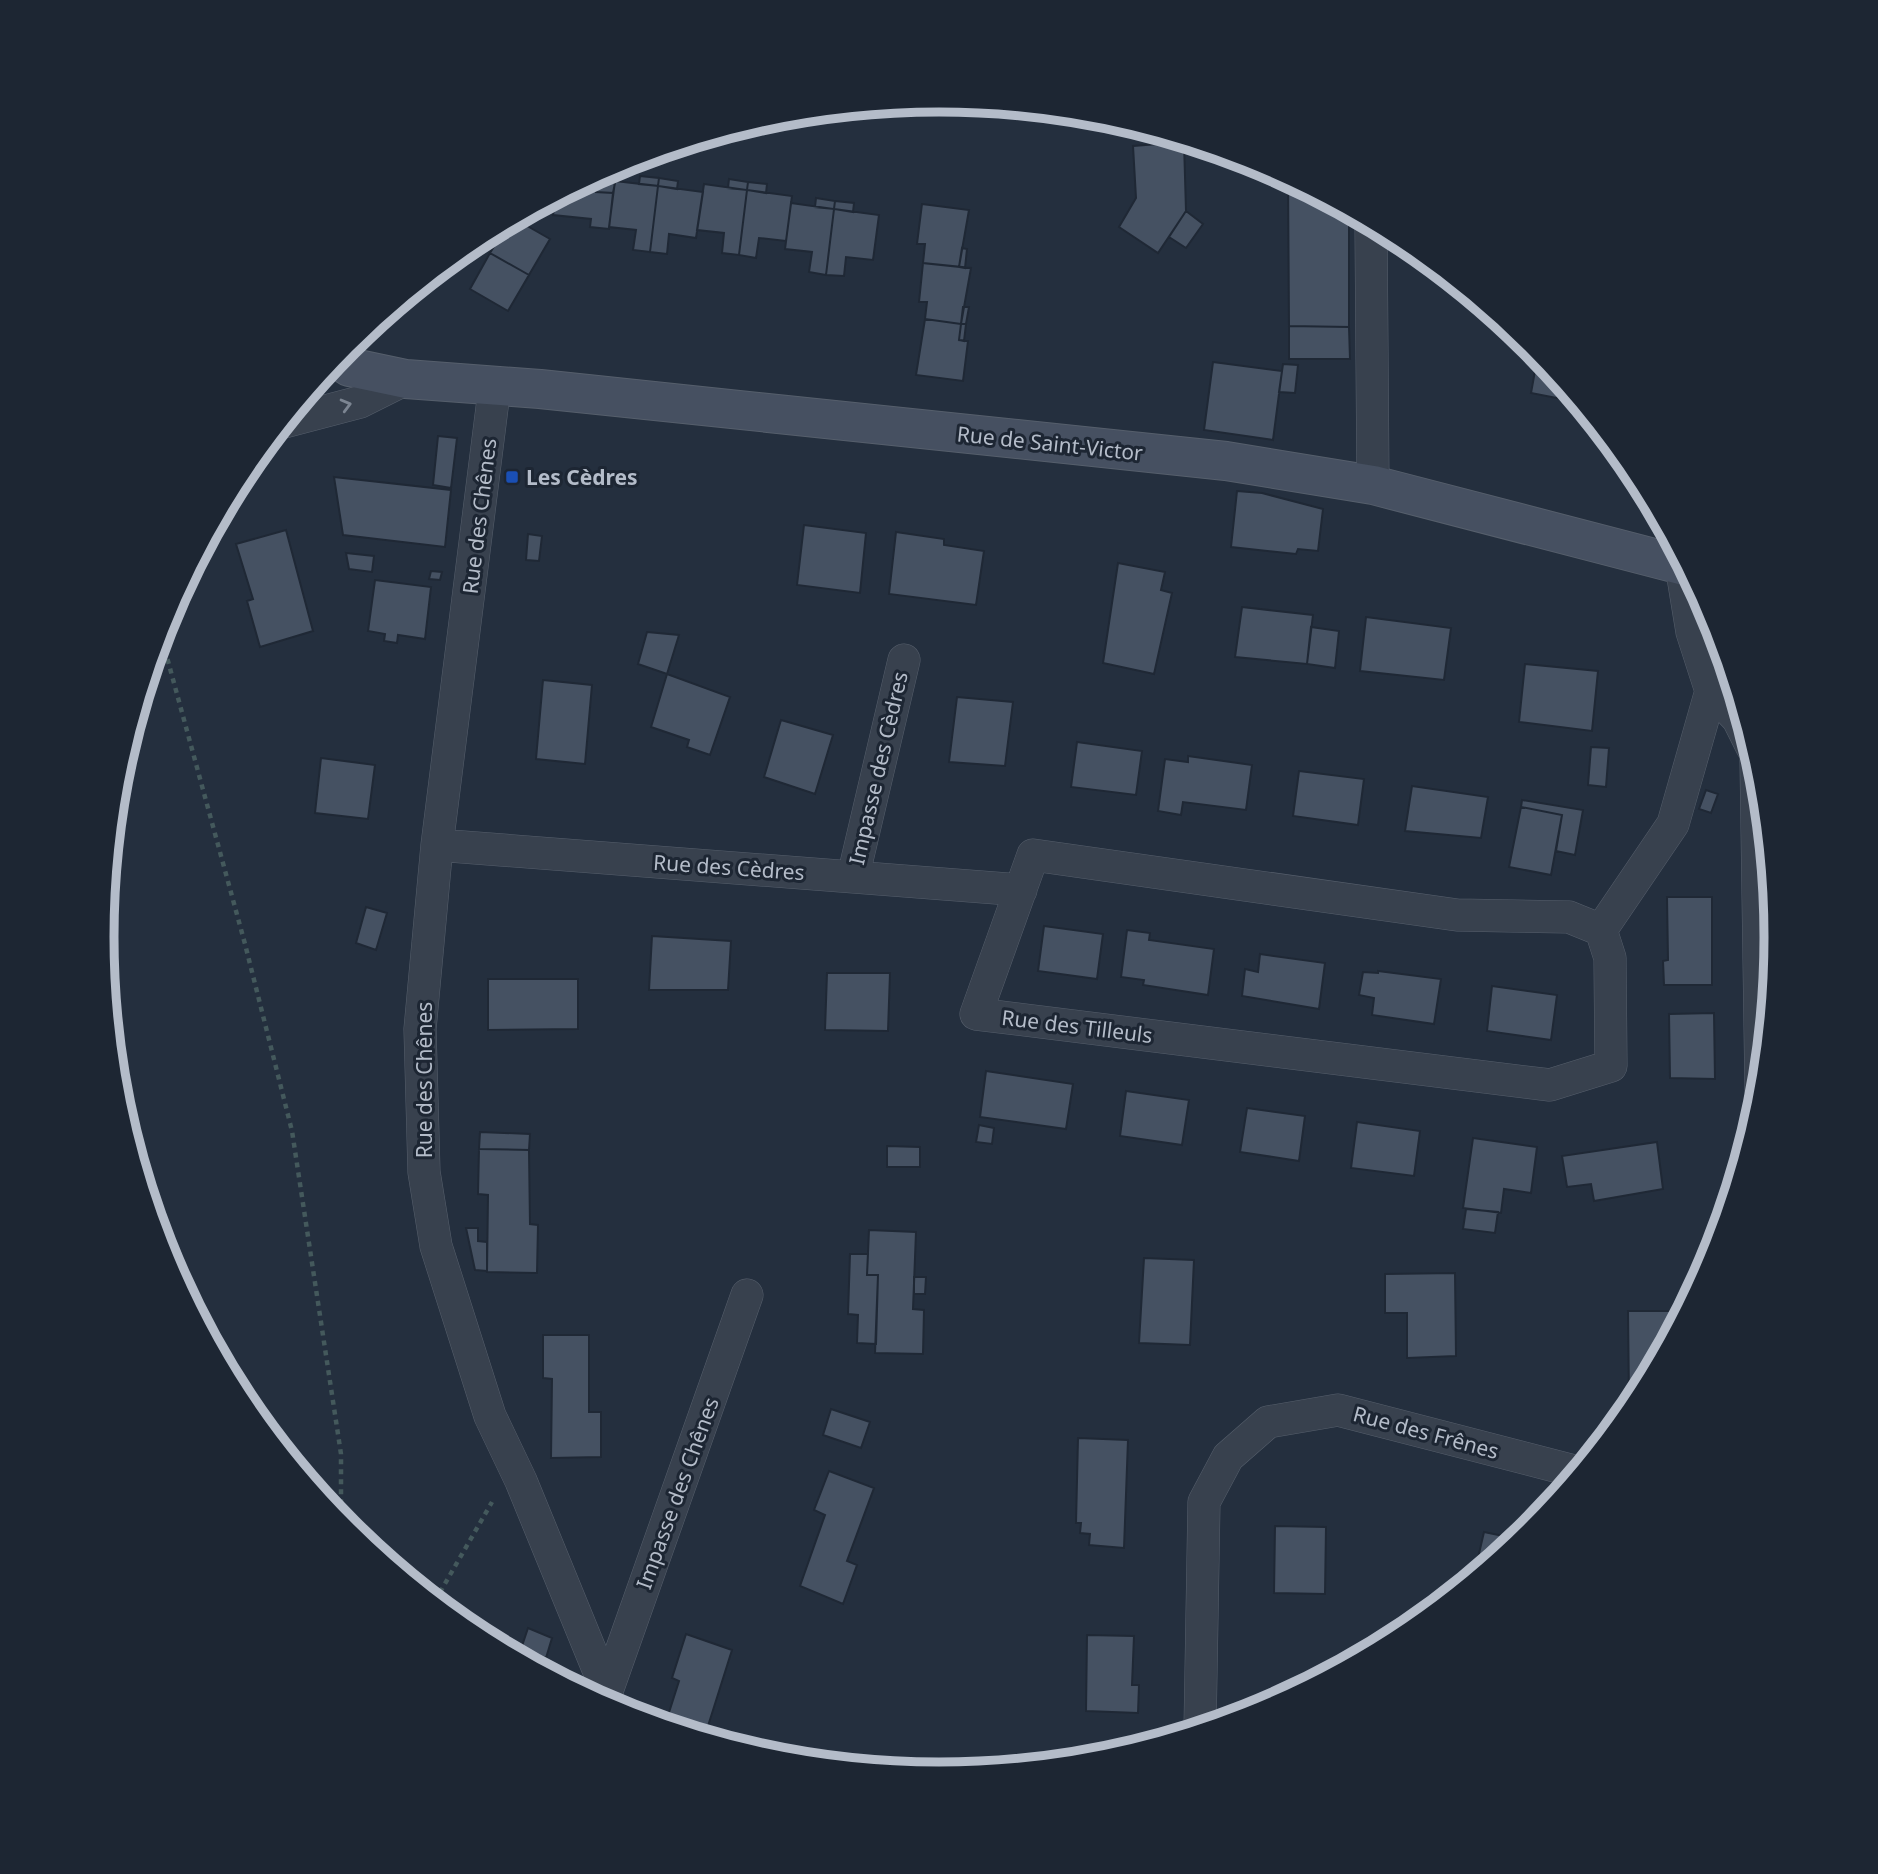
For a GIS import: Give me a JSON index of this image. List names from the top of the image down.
{
  "streets": {
    "street": [
      "Rue de Saint-Victor",
      "Rue des Chênes",
      "Impasse des Cèdres",
      "Rue des Cèdres",
      "Rue des Tilleuls",
      "Rue des Frênes",
      "Impasse des Chênes"
    ]
  },
  "crossings": [
    ["Rue de Saint-Victor", "Rue des Chênes"],
    ["Rue des Chênes", "Rue des Cèdres"],
    ["Impasse des Cèdres", "Rue des Cèdres"],
    ["Rue des Cèdres", "Rue des Tilleuls"]
  ],
  "places": {
    "transit": ["Les Cèdres"]
  }
}
